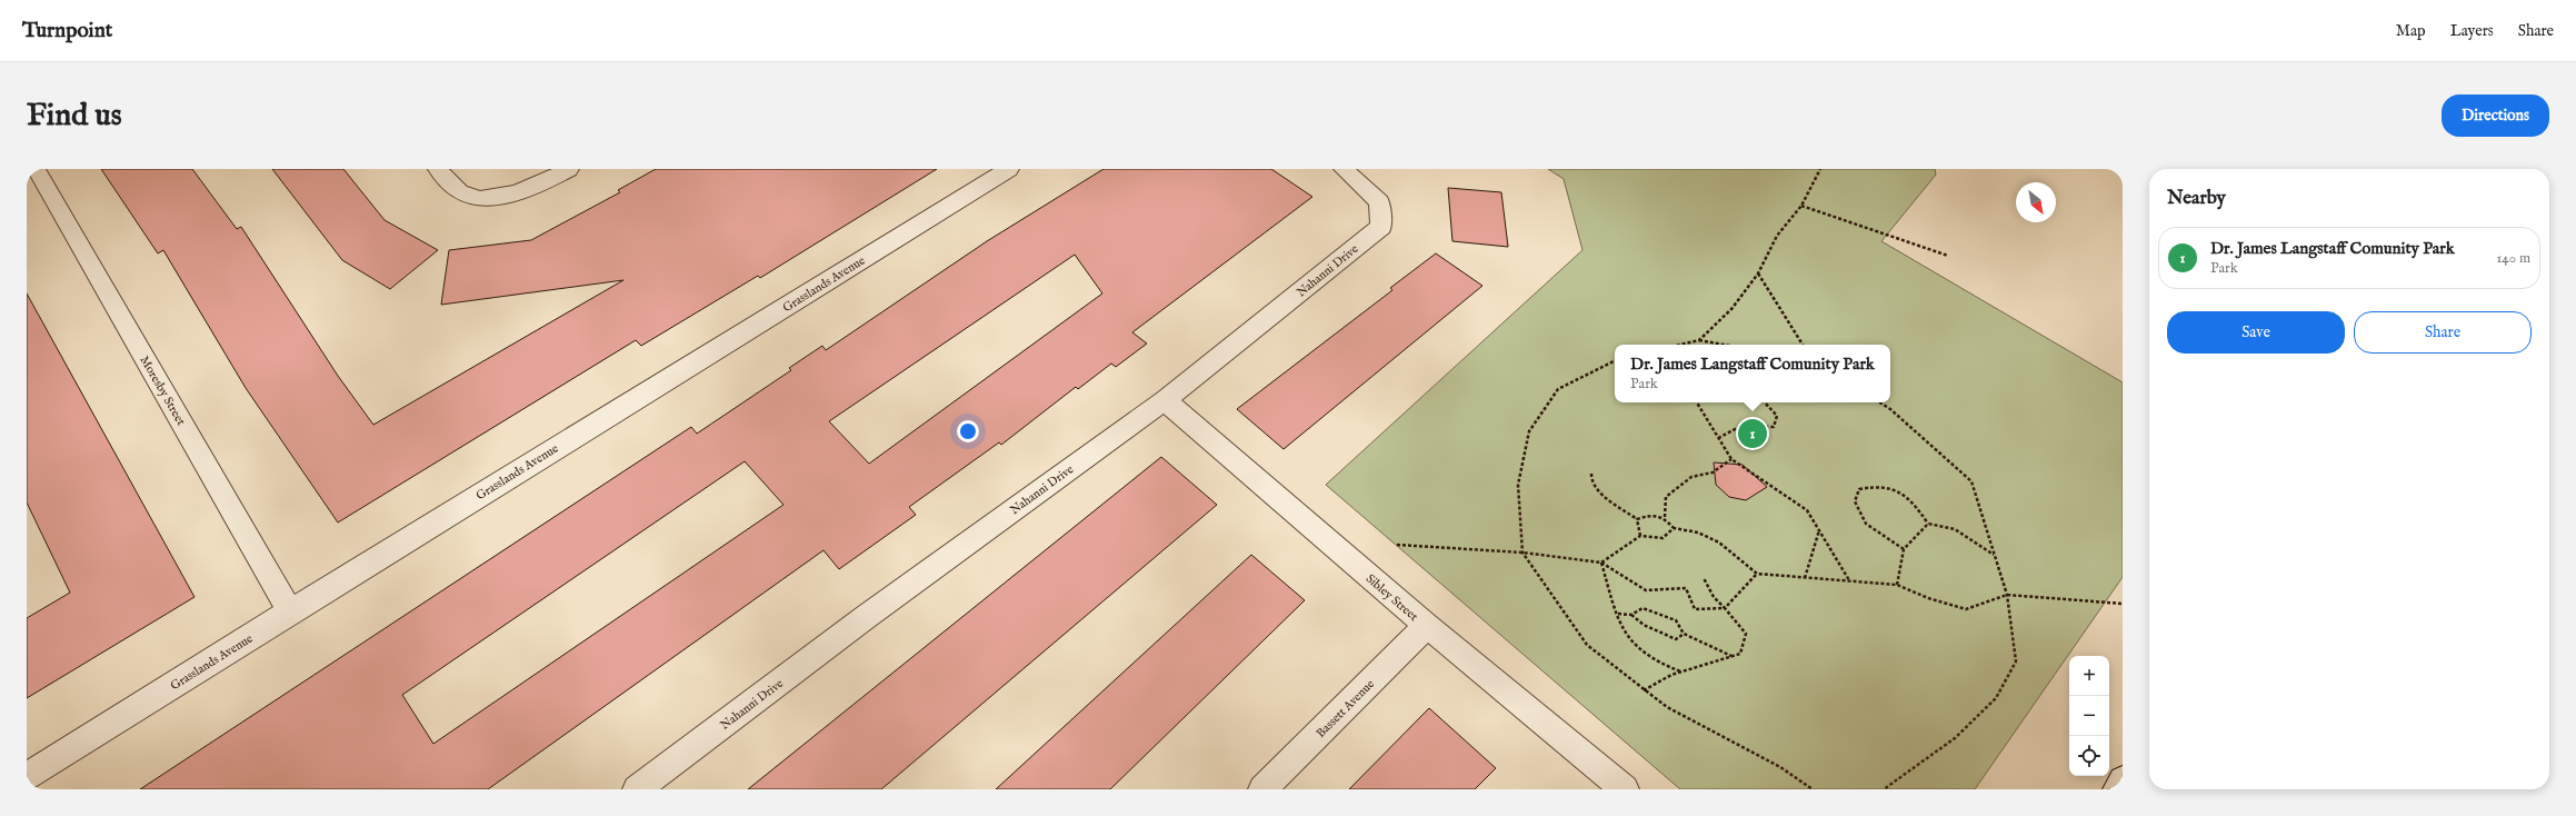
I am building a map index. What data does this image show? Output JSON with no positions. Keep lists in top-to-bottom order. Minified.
{"streets":{"street":["Nahanni Drive","Grasslands Avenue","Moresby Street","Sibley Street","Bassett Avenue"]},"crossings":[["Nahanni Drive","Sibley Street"],["Grasslands Avenue","Moresby Street"],["Sibley Street","Bassett Avenue"]],"north":"bottom right","page":{"header":"Turnpoint","nav":["Map","Layers","Share"],"buttons":["Directions",["Save","Share"]],"title":"Find us","heading":"Nearby","list":[{"mark":"1","name":"Dr. James Langstaff Comunity Park","note":"Park","value":"140 m"}],"popup":["Dr. James Langstaff Comunity Park","Park"],"pins":"1","map_buttons":["+","−"]}}
